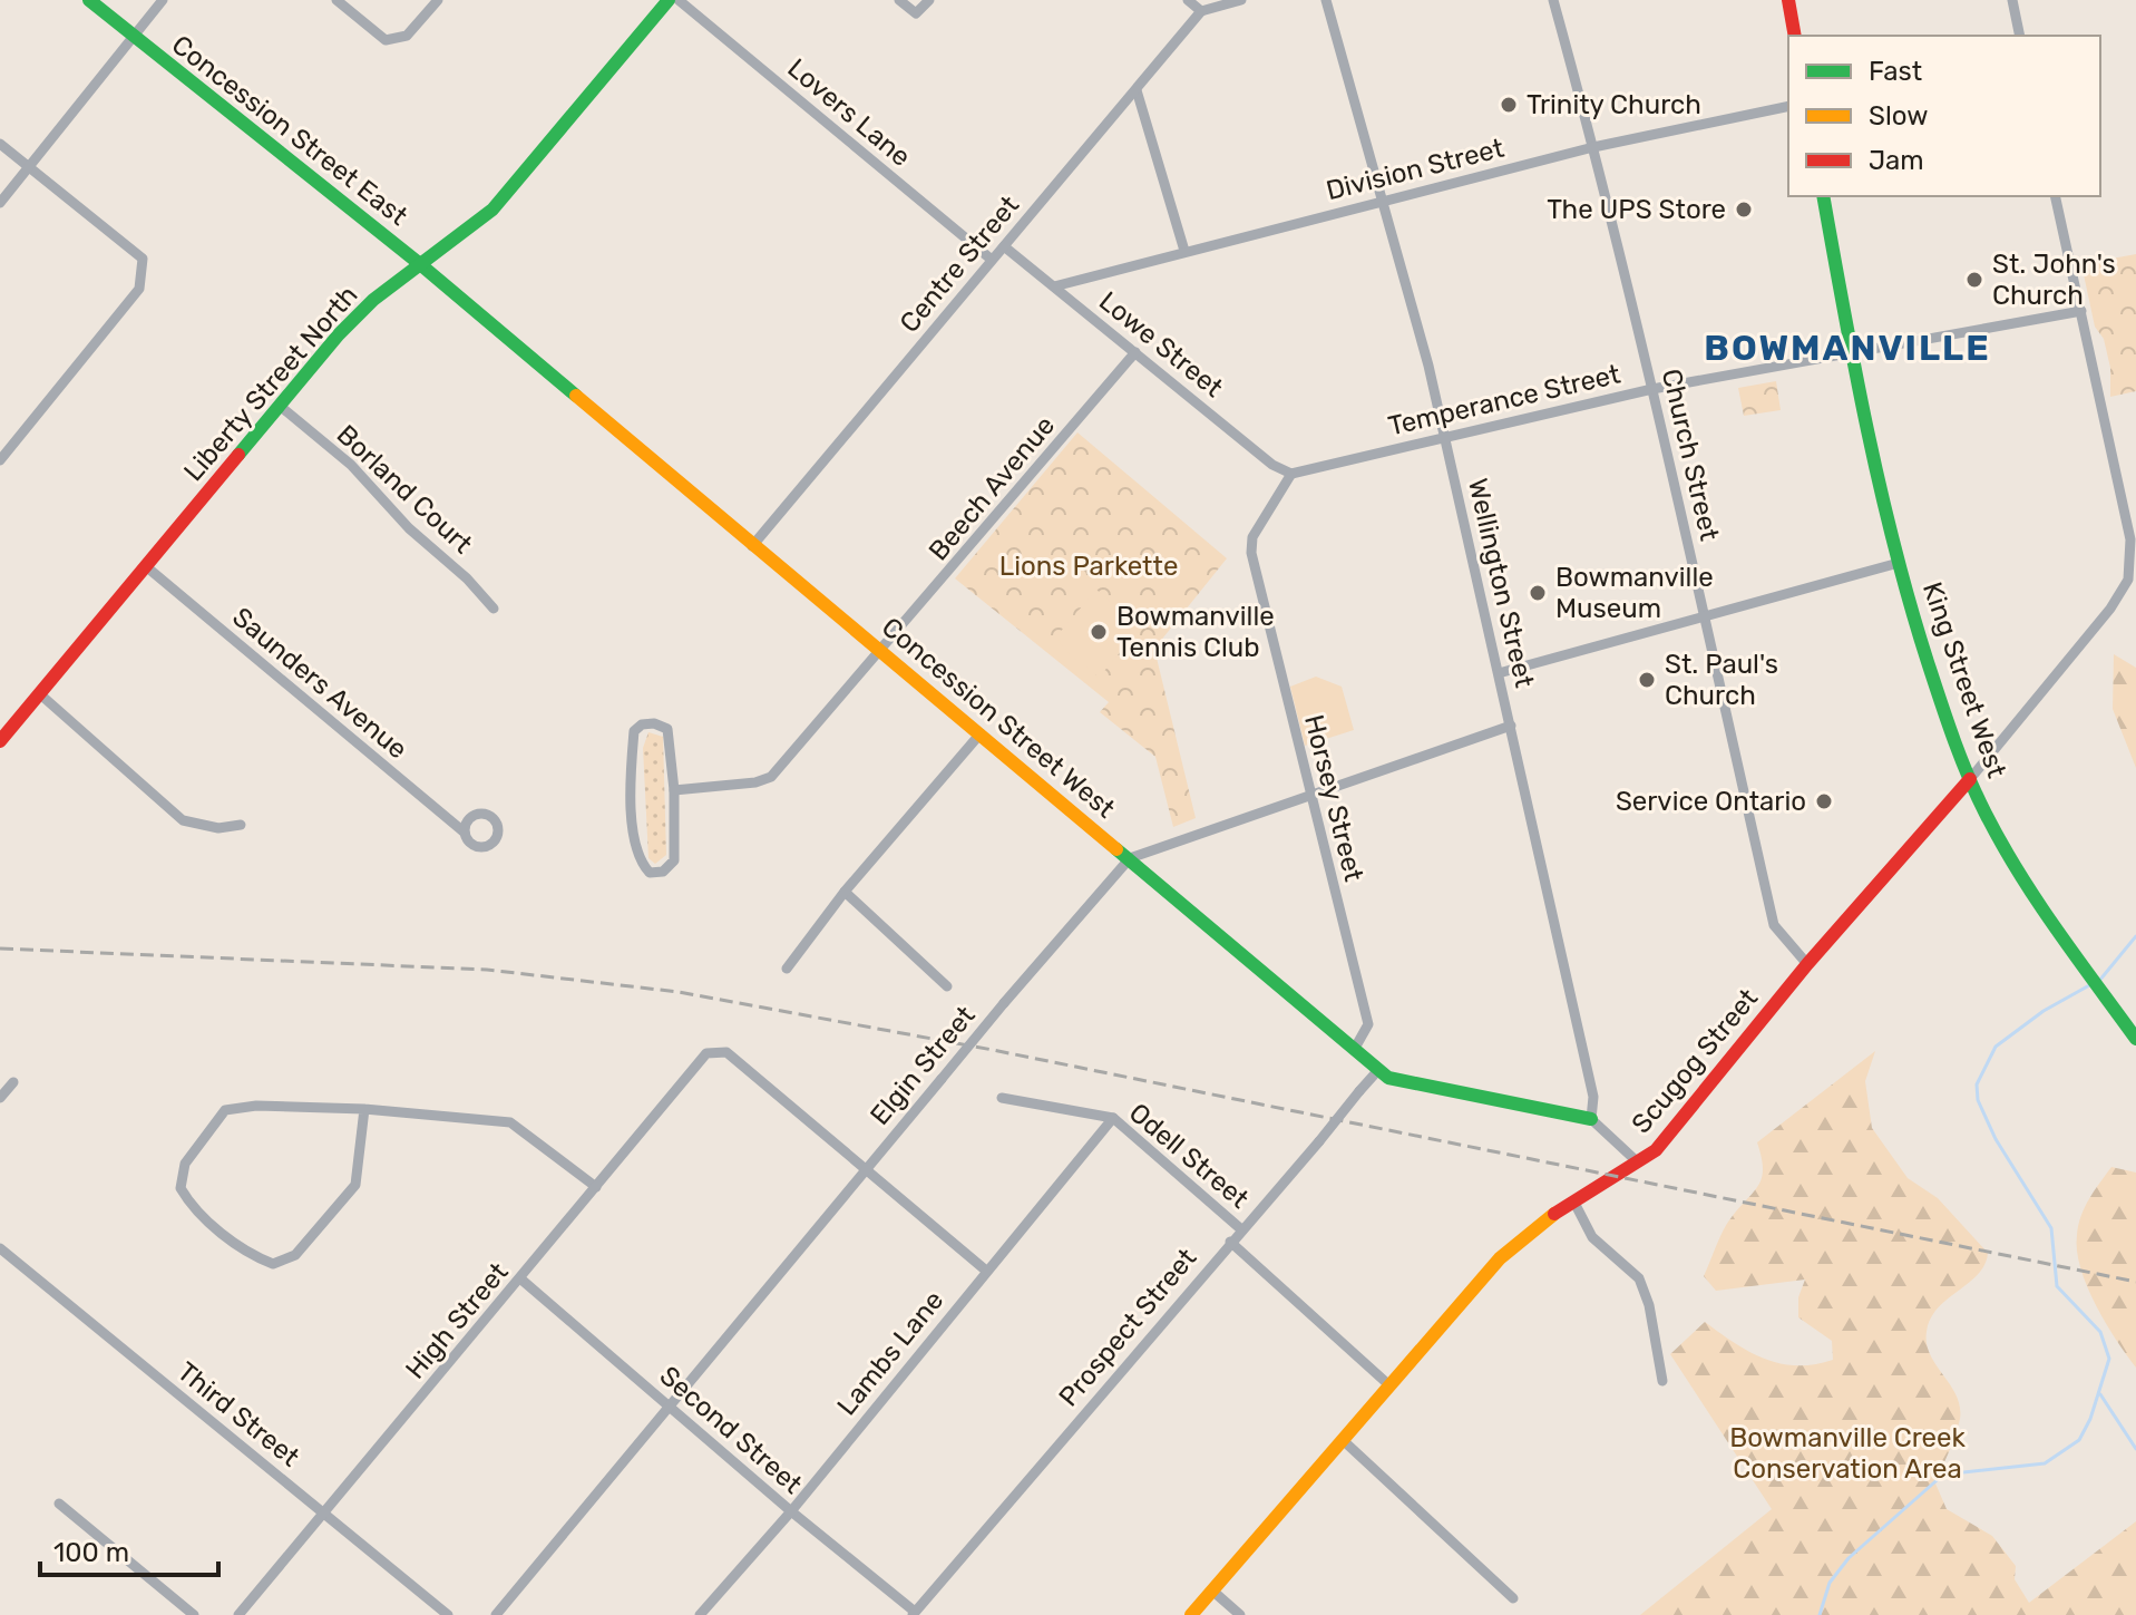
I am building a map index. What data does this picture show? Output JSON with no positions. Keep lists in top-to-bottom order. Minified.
{"streets":{"street":["Lovers Lane","Concession Street East","Division Street","Centre Street","Lowe Street","Liberty Street North","Temperance Street","Church Street","Beech Avenue","Borland Court","Wellington Street","King Street West","Saunders Avenue","Concession Street West","Horsey Street","Scugog Street","Elgin Street","Odell Street","High Street","Prospect Street","Lambs Lane","Third Street","Second Street"]},"crossings":[["Lovers Lane","Centre Street"],["Concession Street East","Liberty Street North"],["Concession Street East","Concession Street West"],["Division Street","Lowe Street"],["Division Street","Church Street"],["Division Street","Wellington Street"],["Centre Street","Lowe Street"],["Centre Street","Concession Street West"],["Lowe Street","Temperance Street"],["Lowe Street","Beech Avenue"],["Lowe Street","Horsey Street"],["Liberty Street North","Borland Court"],["Liberty Street North","Saunders Avenue"],["Liberty Street North","Concession Street West"],["Temperance Street","Church Street"],["Temperance Street","Wellington Street"],["Temperance Street","King Street West"],["Temperance Street","Horsey Street"],["Temperance Street","Scugog Street"],["Church Street","Scugog Street"],["Beech Avenue","Concession Street West"],["Wellington Street","Concession Street West"],["King Street West","Scugog Street"],["Concession Street West","Horsey Street"],["Concession Street West","Elgin Street"],["Concession Street West","Prospect Street"],["Scugog Street","Odell Street"],["Elgin Street","High Street"],["Elgin Street","Second Street"],["Odell Street","Prospect Street"],["Odell Street","Lambs Lane"],["High Street","Third Street"],["High Street","Second Street"],["Prospect Street","Second Street"],["Lambs Lane","Second Street"]],"districts":["BOWMANVILLE"],"parks":["Lions Parkette","Bowmanville Creek Conservation Area"],"places":["Trinity Church","The UPS Store","St. John's Church","Bowmanville Museum","Bowmanville Tennis Club","St. Paul's Church","Service Ontario"],"legend":["Fast","Slow","Jam"],"scale_bar":"100 m"}
